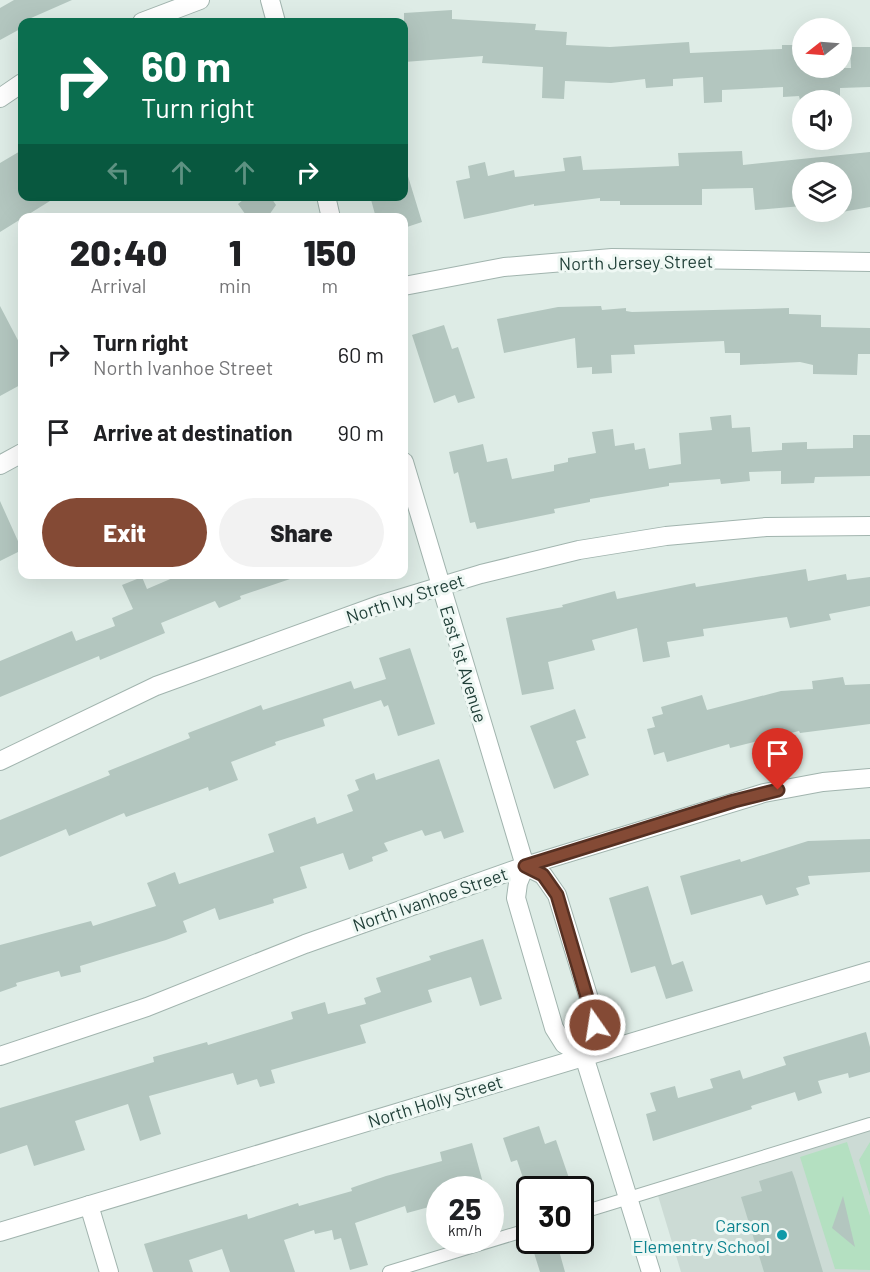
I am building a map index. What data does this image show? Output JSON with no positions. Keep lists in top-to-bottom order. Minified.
{"streets":{"street":["North Jersey Street","North Ivy Street","East 1st Avenue","North Ivanhoe Street","North Holly Street"]},"crossings":[["North Ivy Street","East 1st Avenue"],["East 1st Avenue","North Ivanhoe Street"]],"places":["Carson Elementry School"],"north":"left","page":{"turn":["60 m","Turn right"],"eta":["20:40","Arrival","1","min","150","m"],"list":[{"name":"Turn right","note":"North Ivanhoe Street","value":"60 m"},{"name":"Arrive at destination","value":"90 m"}],"buttons":["Exit","Share"],"speed":"25 km/h","limit":"30"}}
